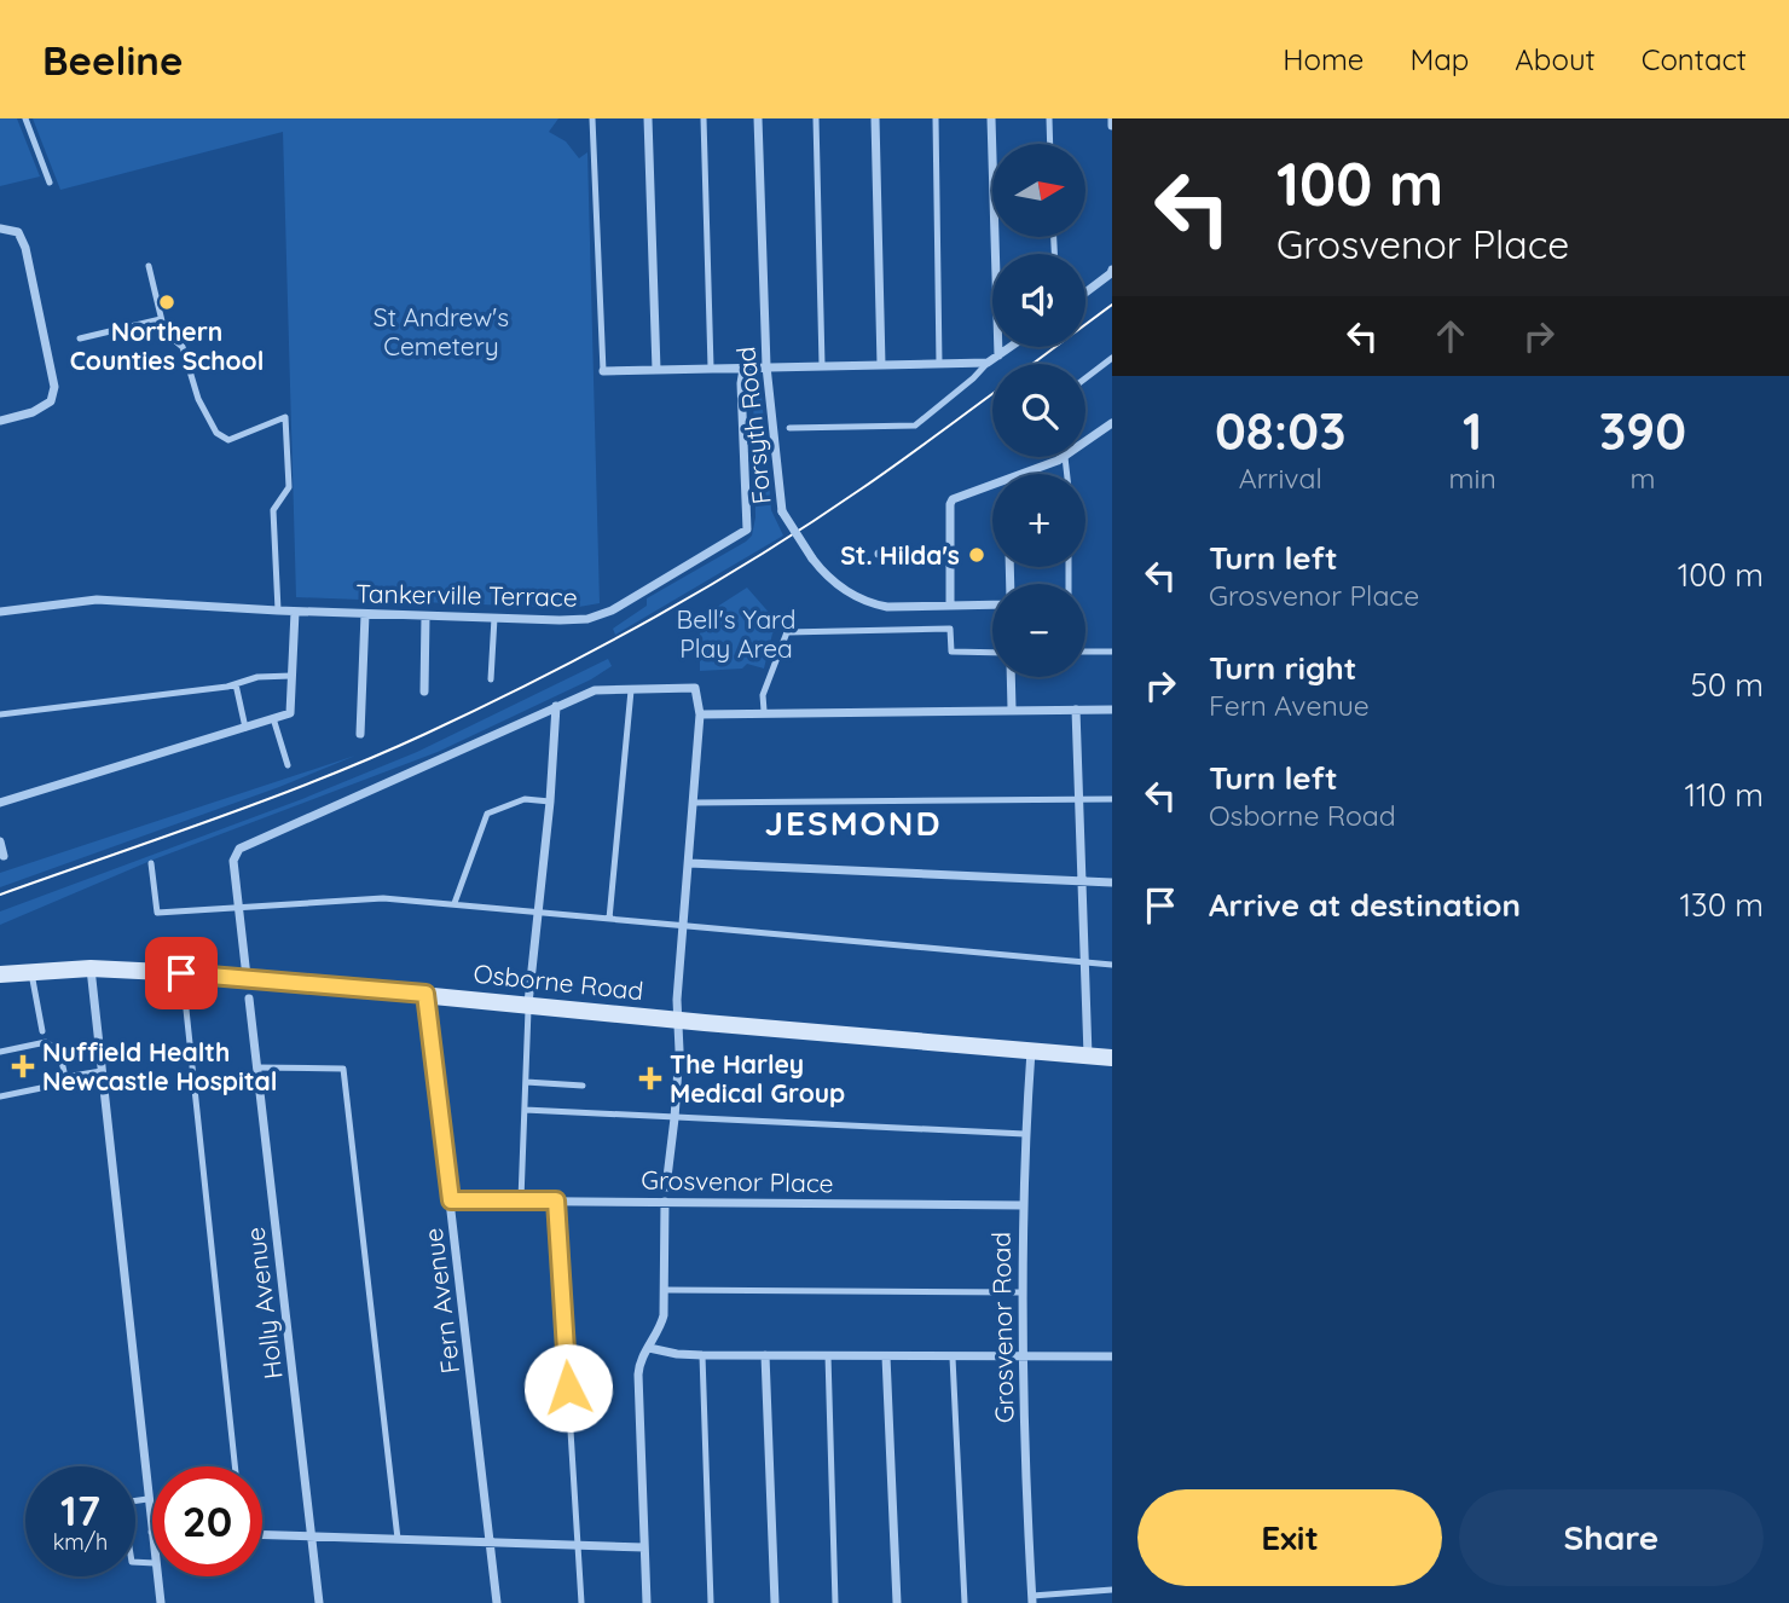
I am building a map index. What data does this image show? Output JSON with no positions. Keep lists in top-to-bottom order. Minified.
{"streets":{"main road":["Osborne Road"],"street":["Forsyth Road","Tankerville Terrace","Grosvenor Place","Fern Avenue","Holly Avenue","Grosvenor Road"]},"crossings":[["Osborne Road","Fern Avenue"],["Osborne Road","Grosvenor Road"],["Grosvenor Place","Fern Avenue"],["Grosvenor Place","Grosvenor Road"]],"districts":["JESMOND"],"parks":["St Andrew's Cemetery","Bell's Yard Play Area"],"places":{"other":["Northern Counties School","St. Hilda's"],"health":["Nuffield Health Newcastle Hospital","The Harley Medical Group"]},"north":"right","page":{"header":"Beeline","nav":["Home","Map","About","Contact"],"turn":["100 m","Grosvenor Place"],"map_buttons":["+","−"],"eta":["08:03","Arrival","1","min","390","m"],"list":[{"name":"Turn left","note":"Grosvenor Place","value":"100 m"},{"name":"Turn right","note":"Fern Avenue","value":"50 m"},{"name":"Turn left","note":"Osborne Road","value":"110 m"},{"name":"Arrive at destination","value":"130 m"}],"speed":"17 km/h","limit":"20","buttons":["Exit","Share"]}}
